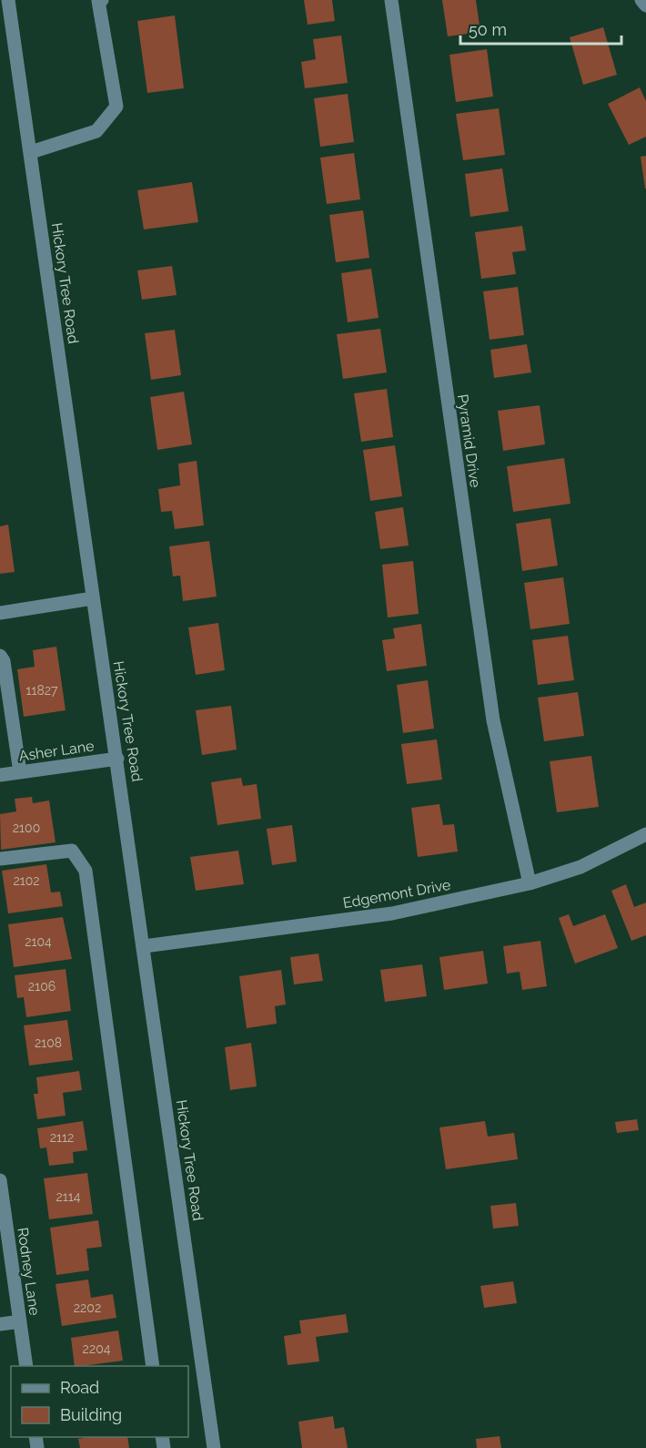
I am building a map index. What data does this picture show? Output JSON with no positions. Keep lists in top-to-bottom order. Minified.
{"streets":{"street":["Hickory Tree Road","Pyramid Drive","Asher Lane","Edgemont Drive","Rodney Lane"]},"crossings":[["Hickory Tree Road","Asher Lane"],["Hickory Tree Road","Edgemont Drive"],["Pyramid Drive","Edgemont Drive"]],"house_numbers":["11827","2100","2102","2104","2106","2108","2112","2114","2202","2204"],"legend":["Road","Building"],"scale_bar":"50 m"}
